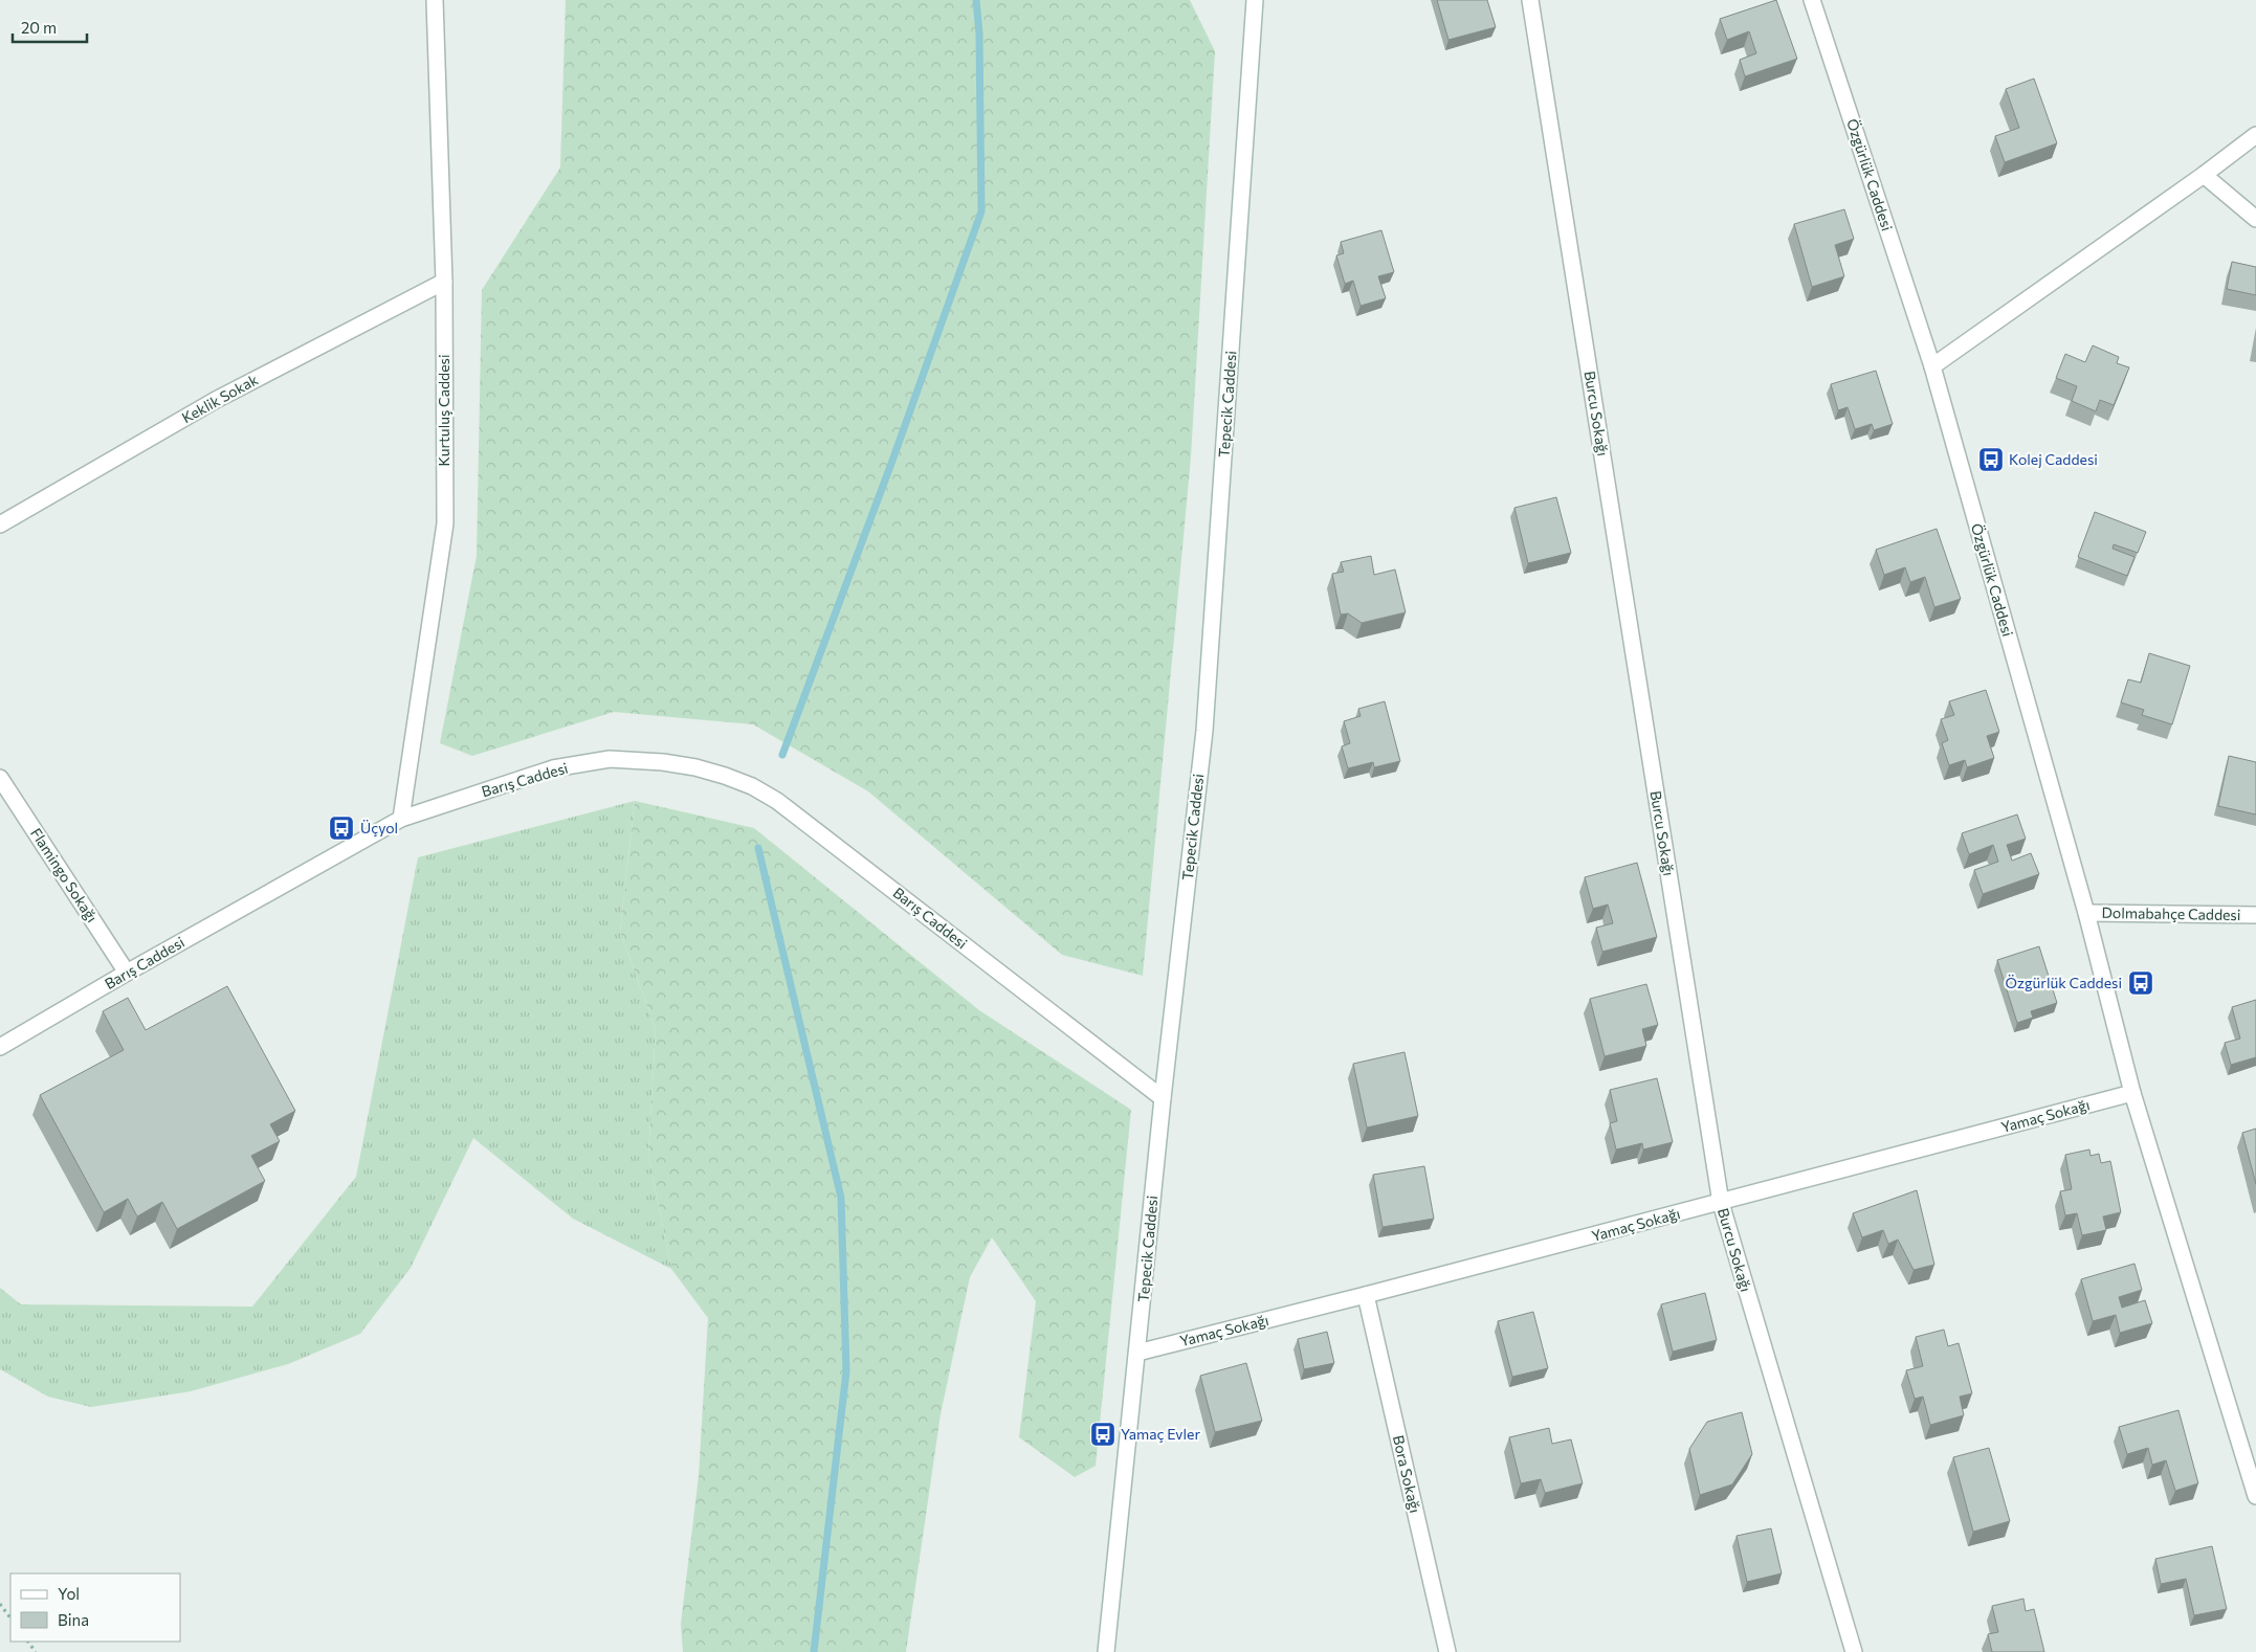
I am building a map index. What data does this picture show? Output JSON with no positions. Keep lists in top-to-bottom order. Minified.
{"streets":{"street":["Özgürlük Caddesi","Keklik Sokak","Tepecik Caddesi","Kurtuluş Caddesi","Burcu Sokağı","Barış Caddesi","Flamingo Sokağı","Dolmabahçe Caddesi","Yamaç Sokağı","Bora Sokağı"]},"crossings":[["Özgürlük Caddesi","Dolmabahçe Caddesi"],["Özgürlük Caddesi","Yamaç Sokağı"],["Keklik Sokak","Kurtuluş Caddesi"],["Tepecik Caddesi","Barış Caddesi"],["Tepecik Caddesi","Yamaç Sokağı"],["Kurtuluş Caddesi","Barış Caddesi"],["Burcu Sokağı","Yamaç Sokağı"],["Barış Caddesi","Flamingo Sokağı"],["Yamaç Sokağı","Bora Sokağı"]],"places":{"bus stop":["Kolej Caddesi","Üçyol","Özgürlük Caddesi","Yamaç Evler"]},"legend":["Yol","Bina"],"scale_bar":"20 m"}
